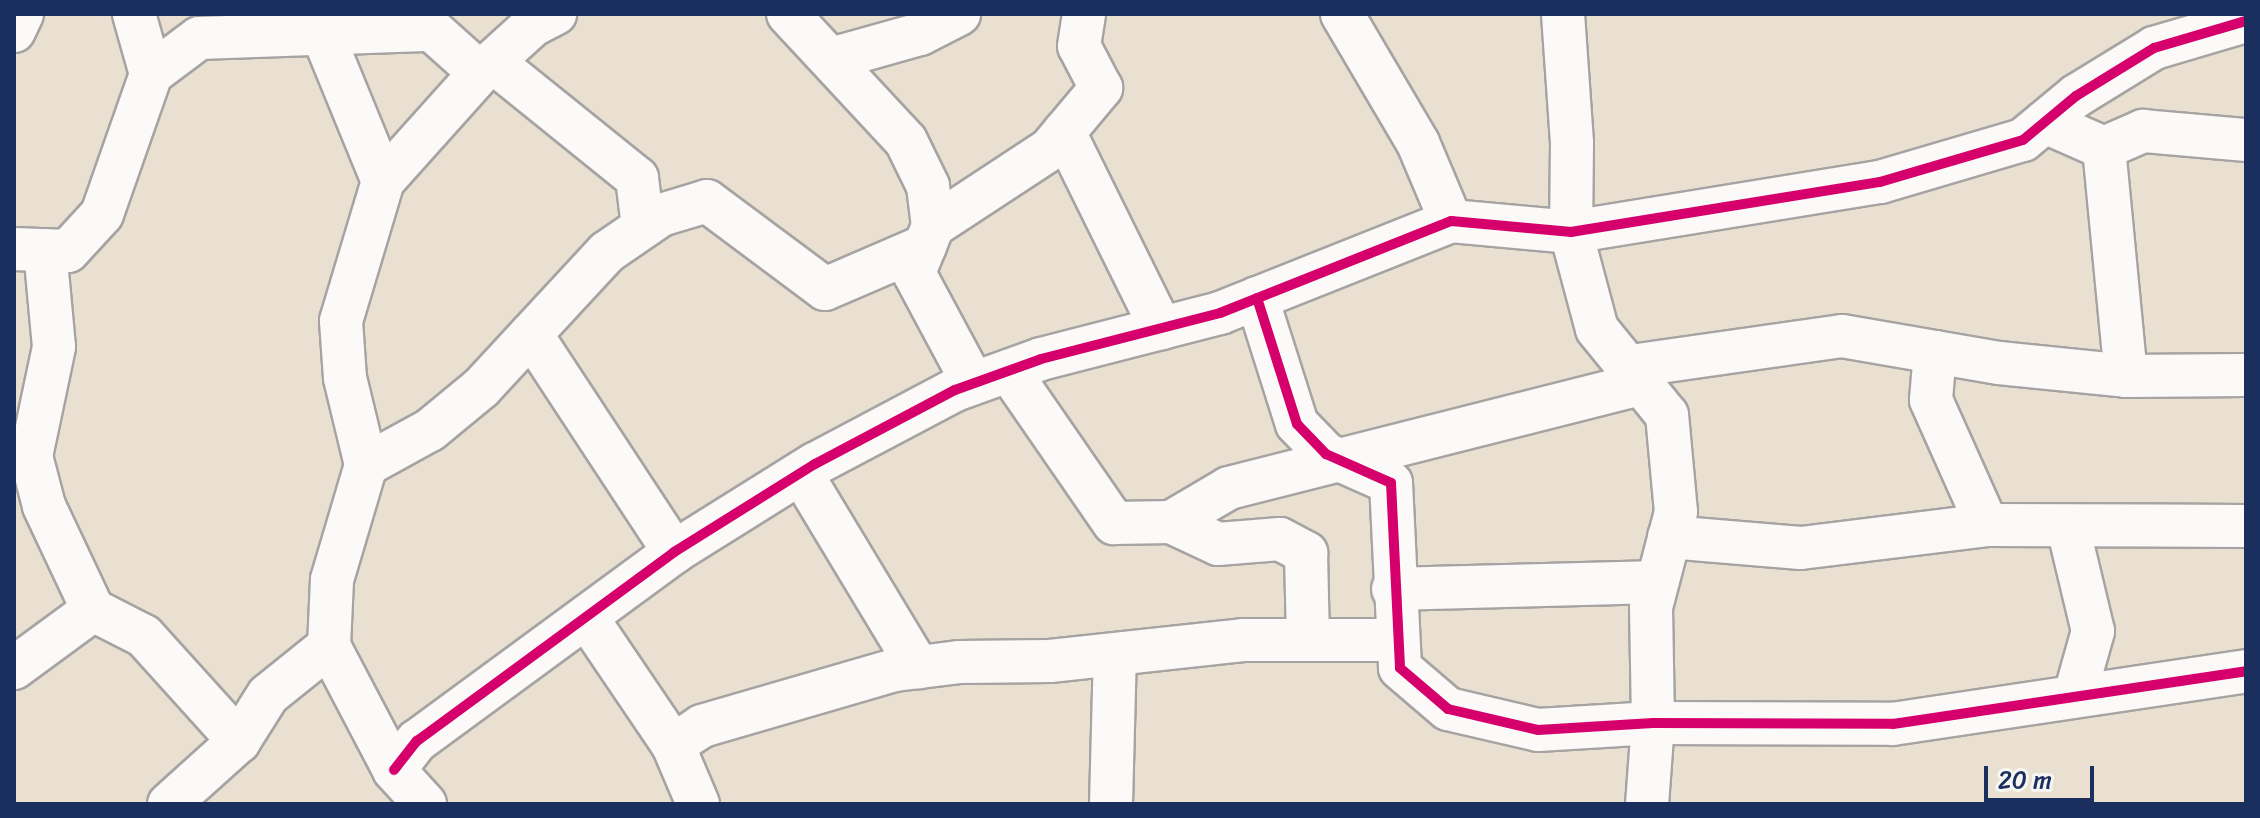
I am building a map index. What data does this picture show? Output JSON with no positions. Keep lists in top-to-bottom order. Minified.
{"scale_bar":"20 m"}
